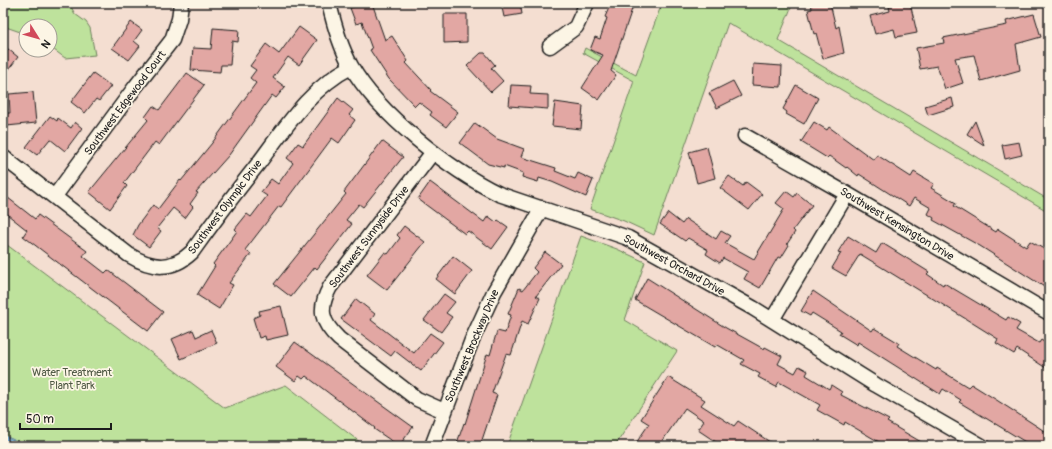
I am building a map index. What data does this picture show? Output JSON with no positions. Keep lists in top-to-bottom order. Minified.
{"streets":{"street":["Southwest Edgewood Court","Southwest Olympic Drive","Southwest Kensington Drive","Southwest Sunnyside Drive","Southwest Orchard Drive","Southwest Brockway Drive"]},"crossings":[["Southwest Edgewood Court","Southwest Olympic Drive"],["Southwest Olympic Drive","Southwest Orchard Drive"],["Southwest Sunnyside Drive","Southwest Orchard Drive"],["Southwest Sunnyside Drive","Southwest Brockway Drive"],["Southwest Orchard Drive","Southwest Brockway Drive"]],"parks":["Water Treatment Plant Park"],"scale_bar":"50 m","north":"bottom right"}
